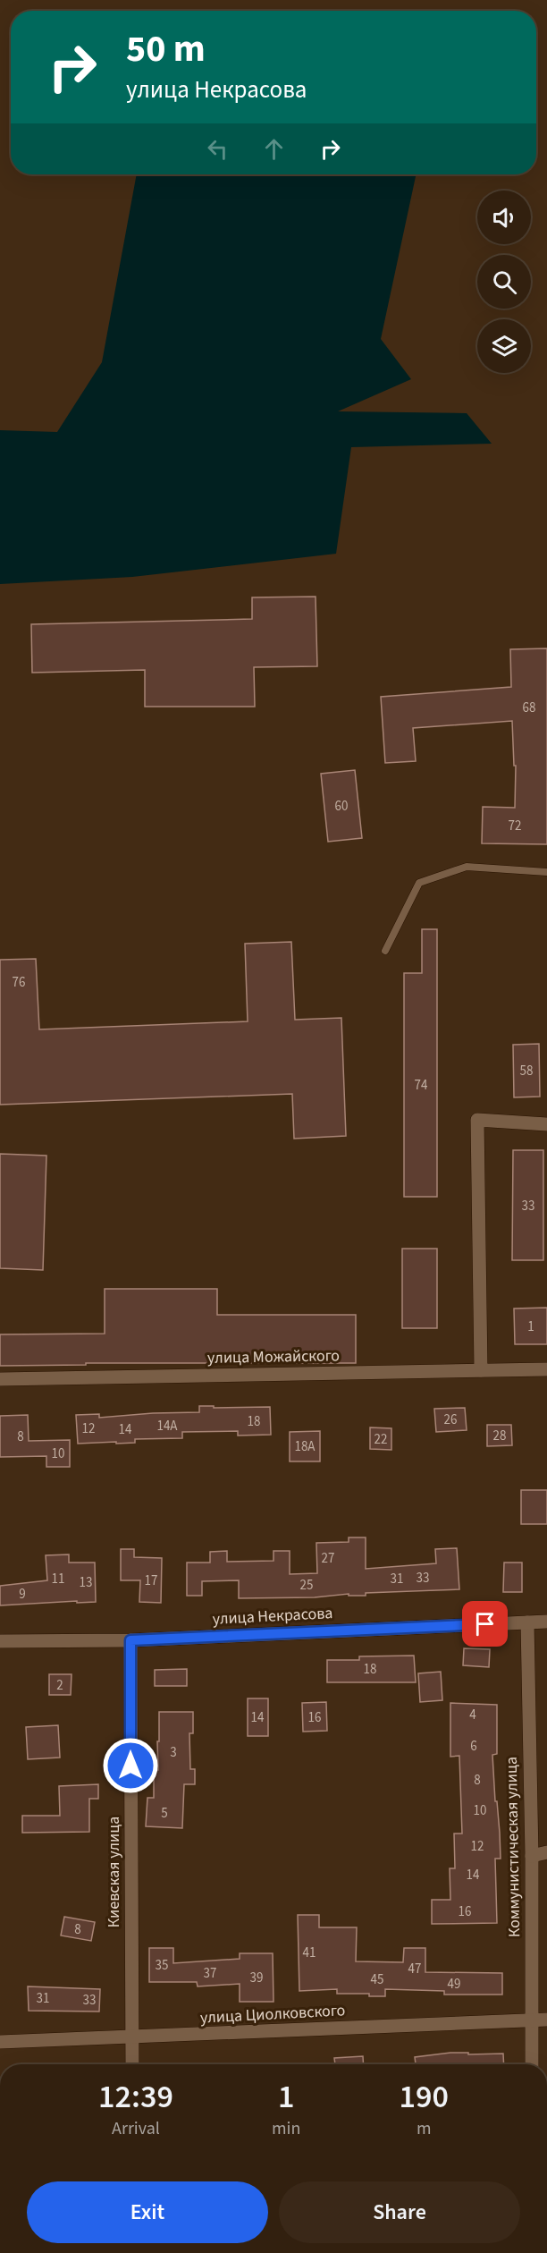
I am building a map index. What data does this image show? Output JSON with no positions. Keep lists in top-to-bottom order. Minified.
{"streets":{"street":["улица Можайского","улица Некрасова","Коммунистическая улица","Киевская улица","улица Циолковского"]},"crossings":[["улица Некрасова","Коммунистическая улица"],["улица Некрасова","Киевская улица"],["Коммунистическая улица","улица Циолковского"],["Киевская улица","улица Циолковского"]],"house_numbers":["68","60","72","76","58","74","33","1","26","18","14А","12","14","28","8","22","18А","10","27","33","11","31","17","13","25","9","18","2","4","14","16","6","3","8","10","5","12","14","16","8","41","35","47","37","39","45","49","31","33"],"page":{"turn":["50 m","улица Некрасова"],"eta":["12:39","Arrival","1","min","190","m"],"buttons":["Exit","Share"]}}
